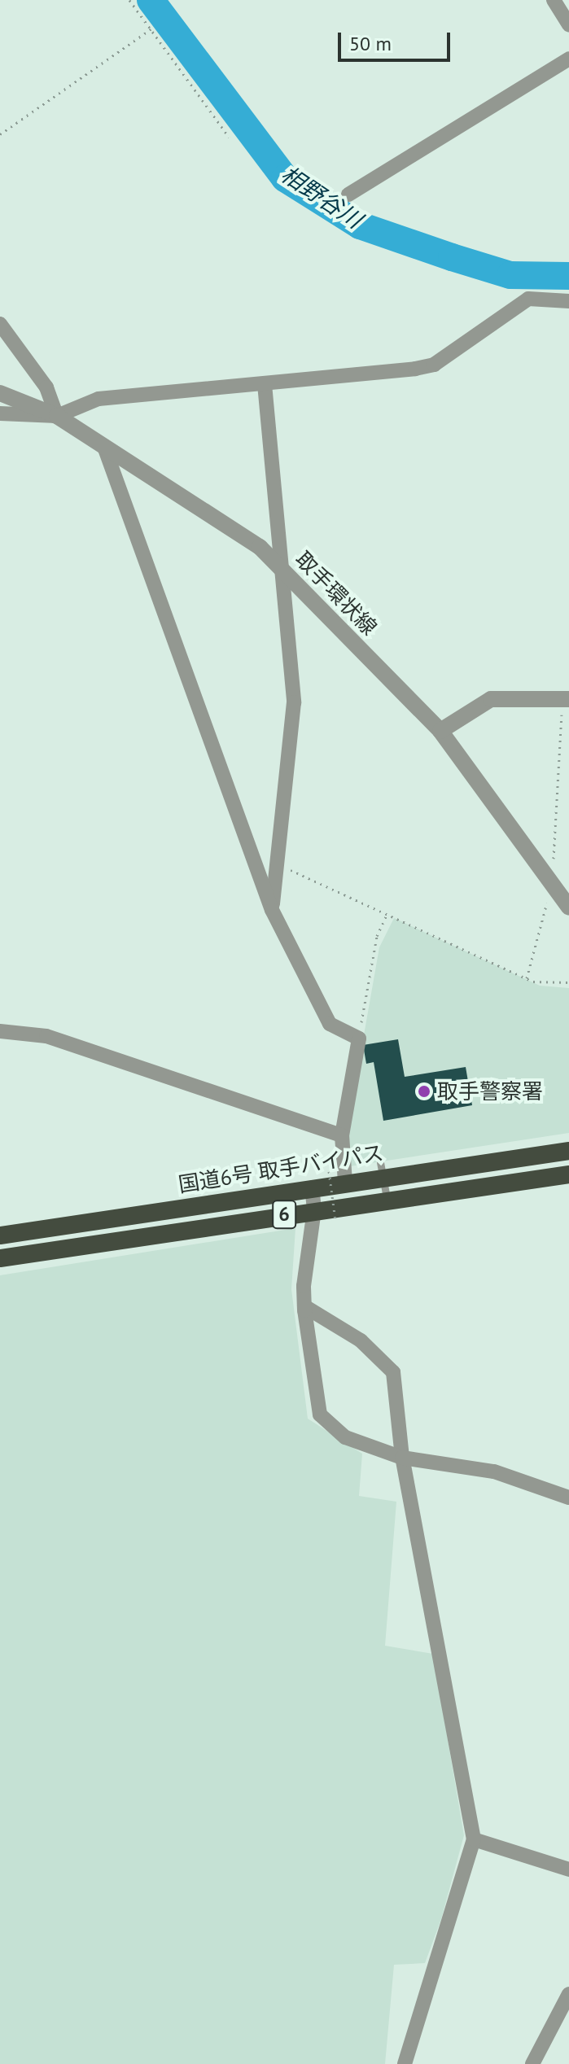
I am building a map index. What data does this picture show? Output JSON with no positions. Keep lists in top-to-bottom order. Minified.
{"streets":{"highway":["国道6号 取手バイパス","6"],"street":["取手環状線"]},"water":["相野谷川"],"places":["取手警察署"],"scale_bar":"50 m"}
